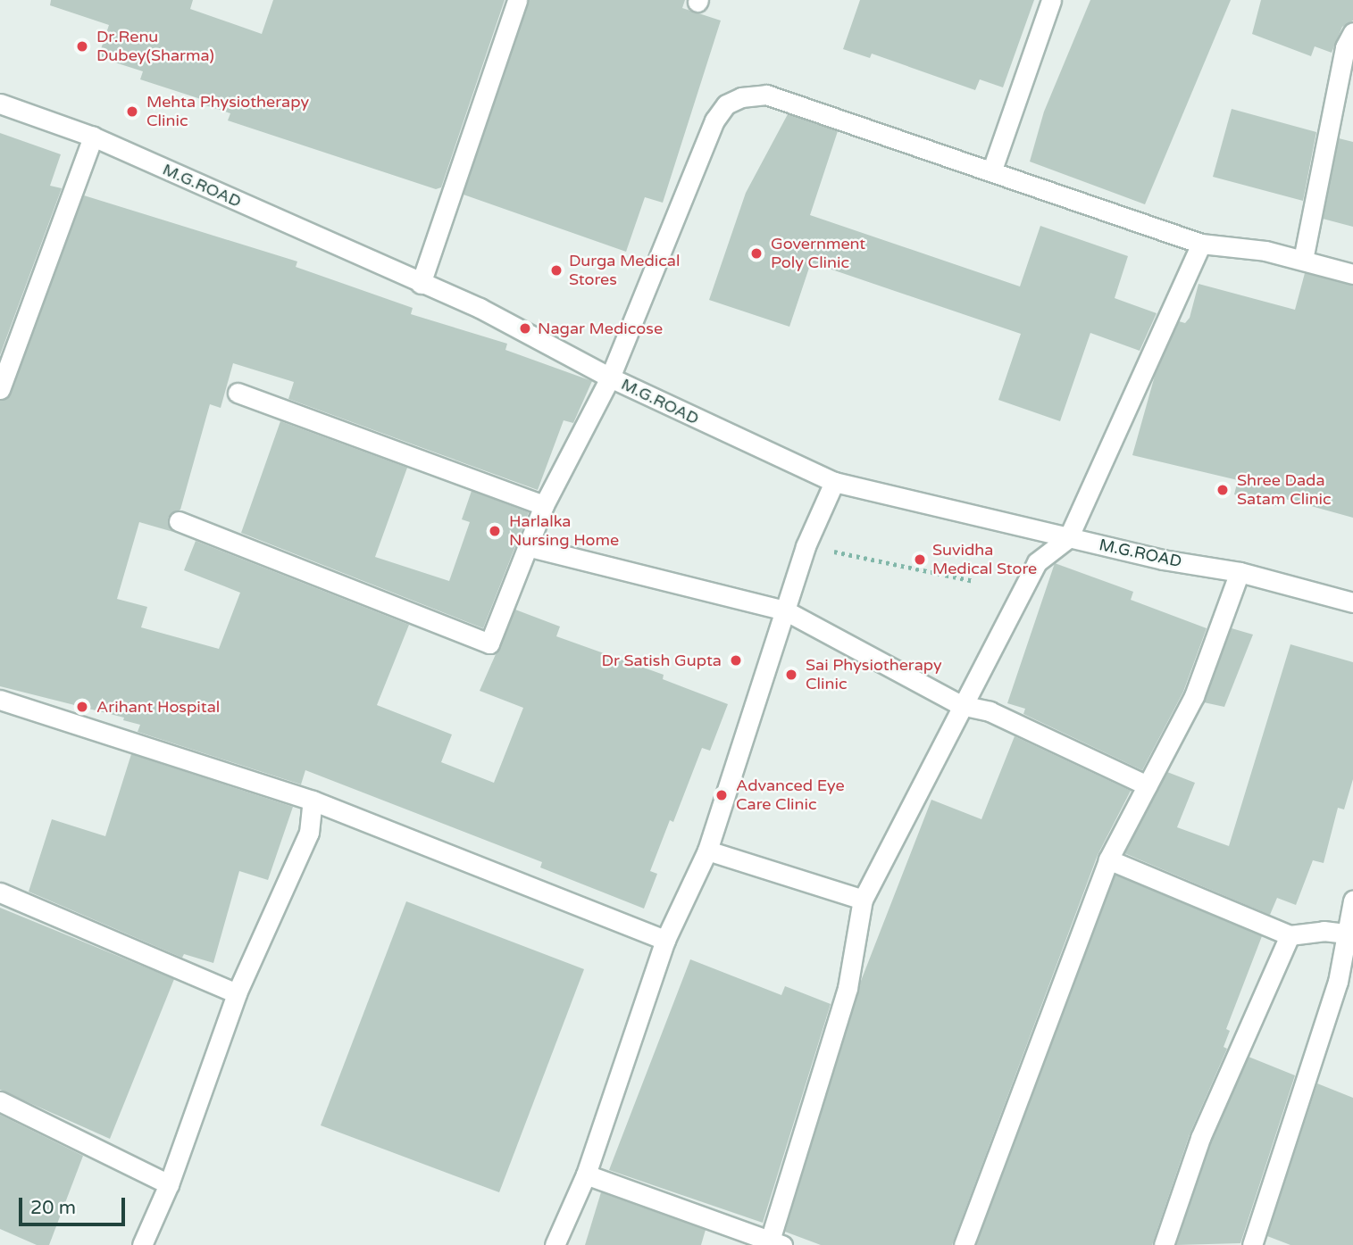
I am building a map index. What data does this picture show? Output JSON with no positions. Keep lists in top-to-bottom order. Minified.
{"streets":{"street":["M.G.ROAD"]},"places":["Dr.Renu Dubey(Sharma)","Mehta Physiotherapy Clinic","Government Poly Clinic","Durga Medical Stores","Nagar Medicose","Shree Dada Satam Clinic","Harlalka Nursing Home","Suvidha Medical Store","Dr Satish Gupta","Sai Physiotherapy Clinic","Arihant Hospital","Advanced Eye Care Clinic"],"scale_bar":"20 m"}
